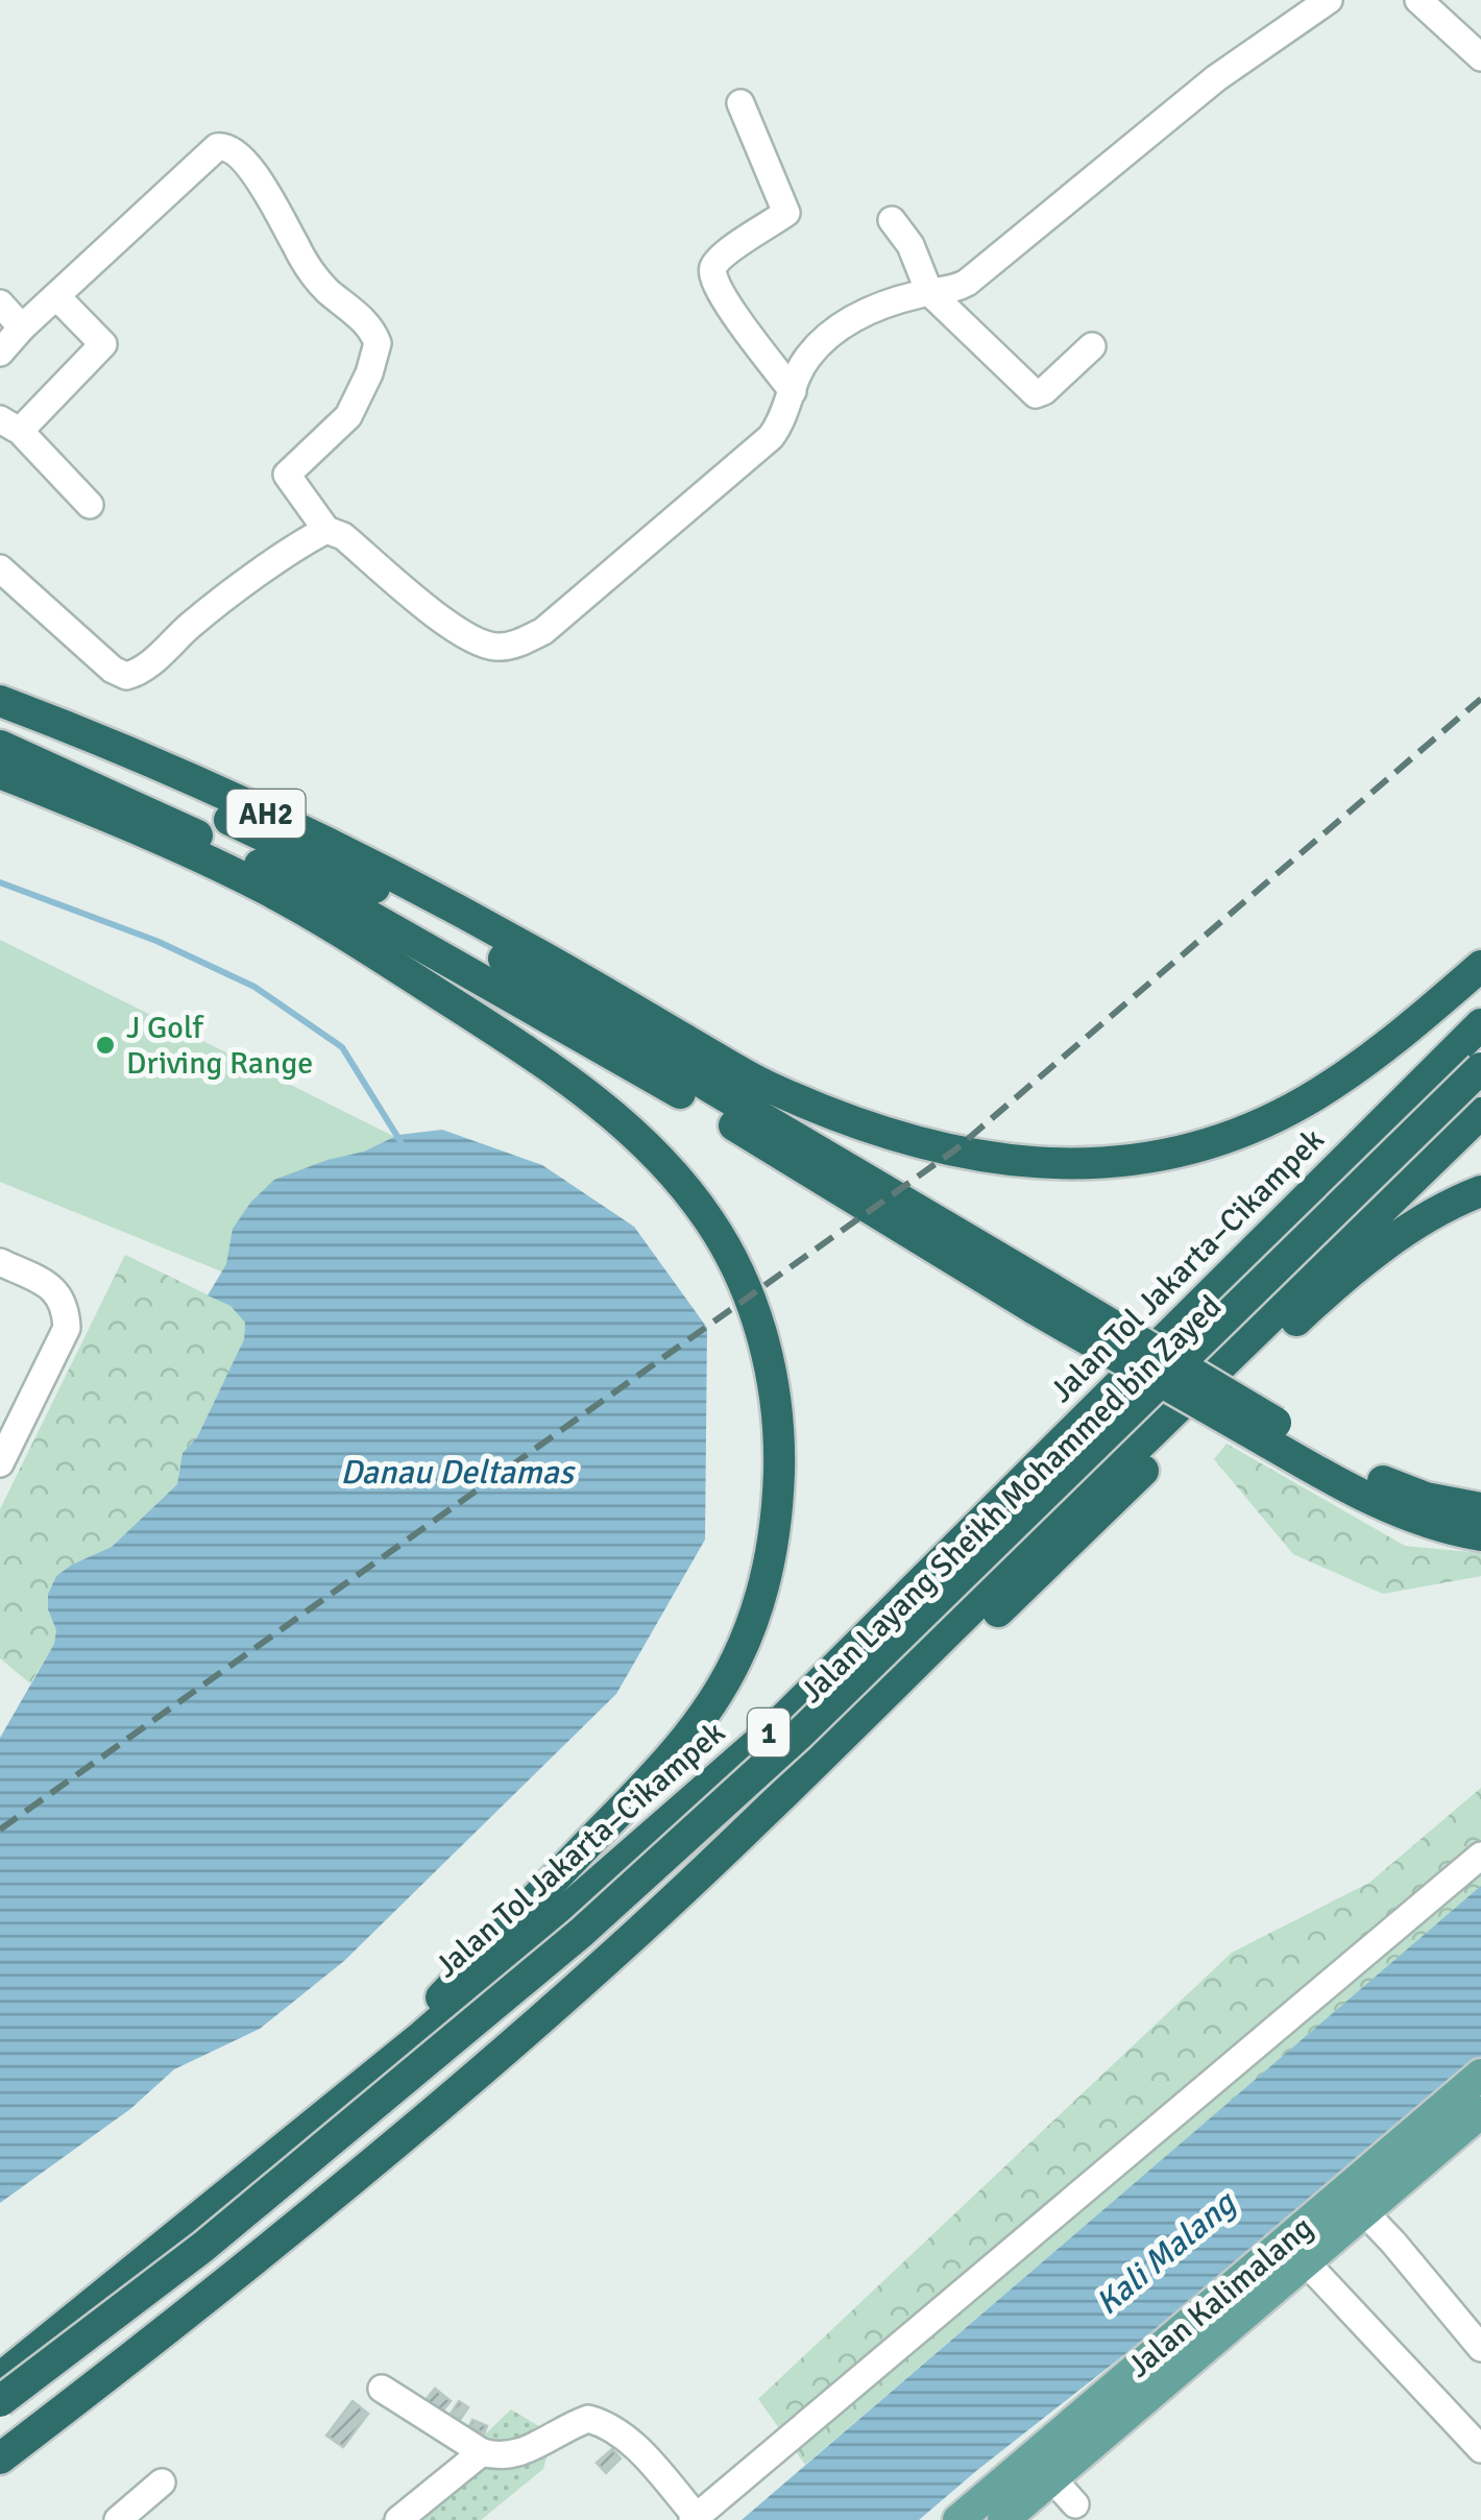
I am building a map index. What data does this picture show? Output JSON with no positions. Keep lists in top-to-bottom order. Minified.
{"streets":{"highway":["AH2","Jalan Tol Jakarta–Cikampek","Jalan Layang Sheikh Mohammed bin Zayed","1"],"main road":["Jalan Kalimalang"]},"water":["Danau Deltamas","Kali Malang"],"places":["J Golf Driving Range"]}
